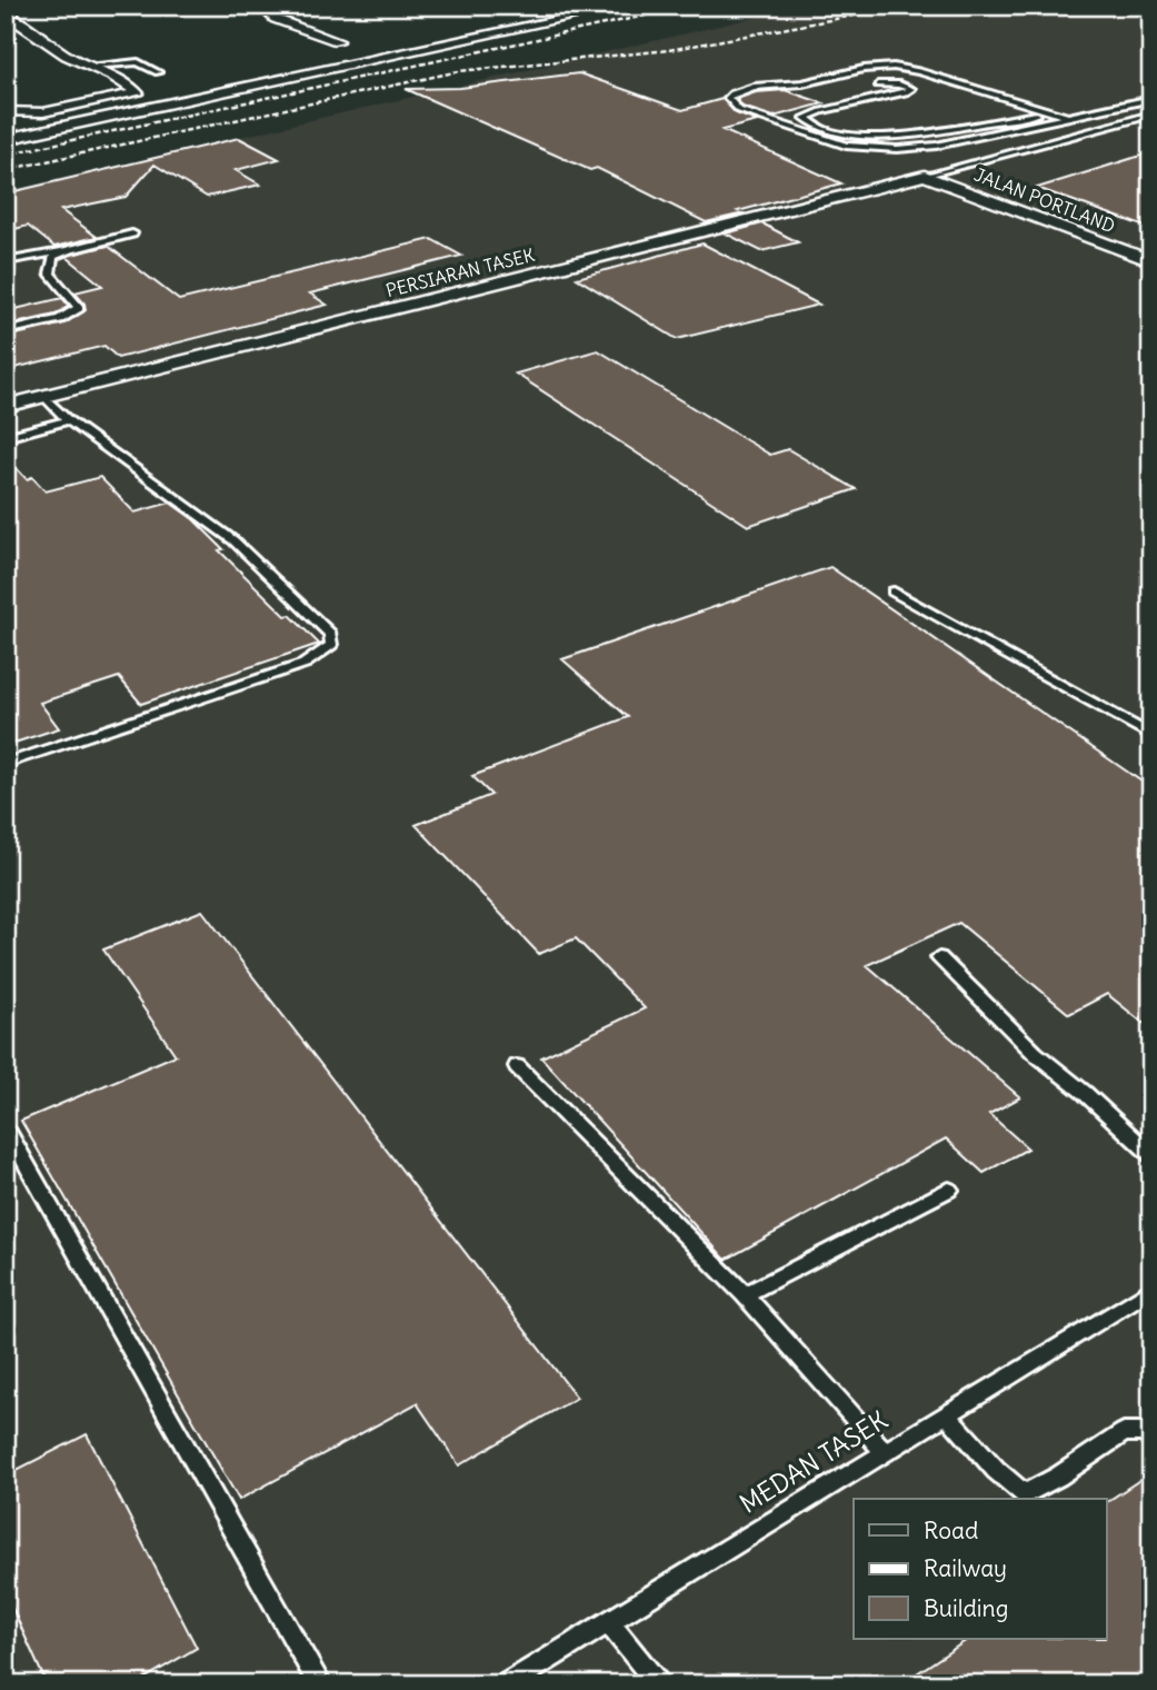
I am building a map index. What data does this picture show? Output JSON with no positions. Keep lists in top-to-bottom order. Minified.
{"streets":{"street":["JALAN PORTLAND","PERSIARAN TASEK"],"lane":["MEDAN TASEK"]},"crossings":[["JALAN PORTLAND","PERSIARAN TASEK"]],"legend":["Road","Railway","Building"]}
